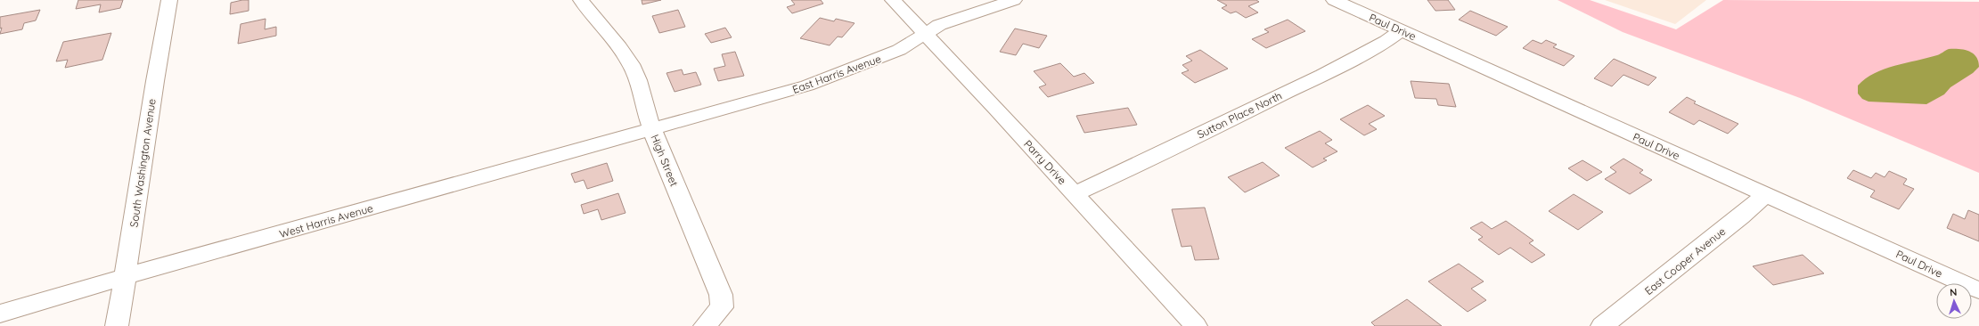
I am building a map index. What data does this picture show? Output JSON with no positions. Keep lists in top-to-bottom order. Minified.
{"streets":{"street":["Paul Drive","East Harris Avenue","Sutton Place North","High Street","Parry Drive","South Washington Avenue","West Harris Avenue","East Cooper Avenue"]},"crossings":[["Paul Drive","Sutton Place North"],["Paul Drive","East Cooper Avenue"],["East Harris Avenue","High Street"],["East Harris Avenue","Parry Drive"],["East Harris Avenue","West Harris Avenue"],["Sutton Place North","Parry Drive"],["High Street","West Harris Avenue"],["South Washington Avenue","West Harris Avenue"]],"north":"top"}
